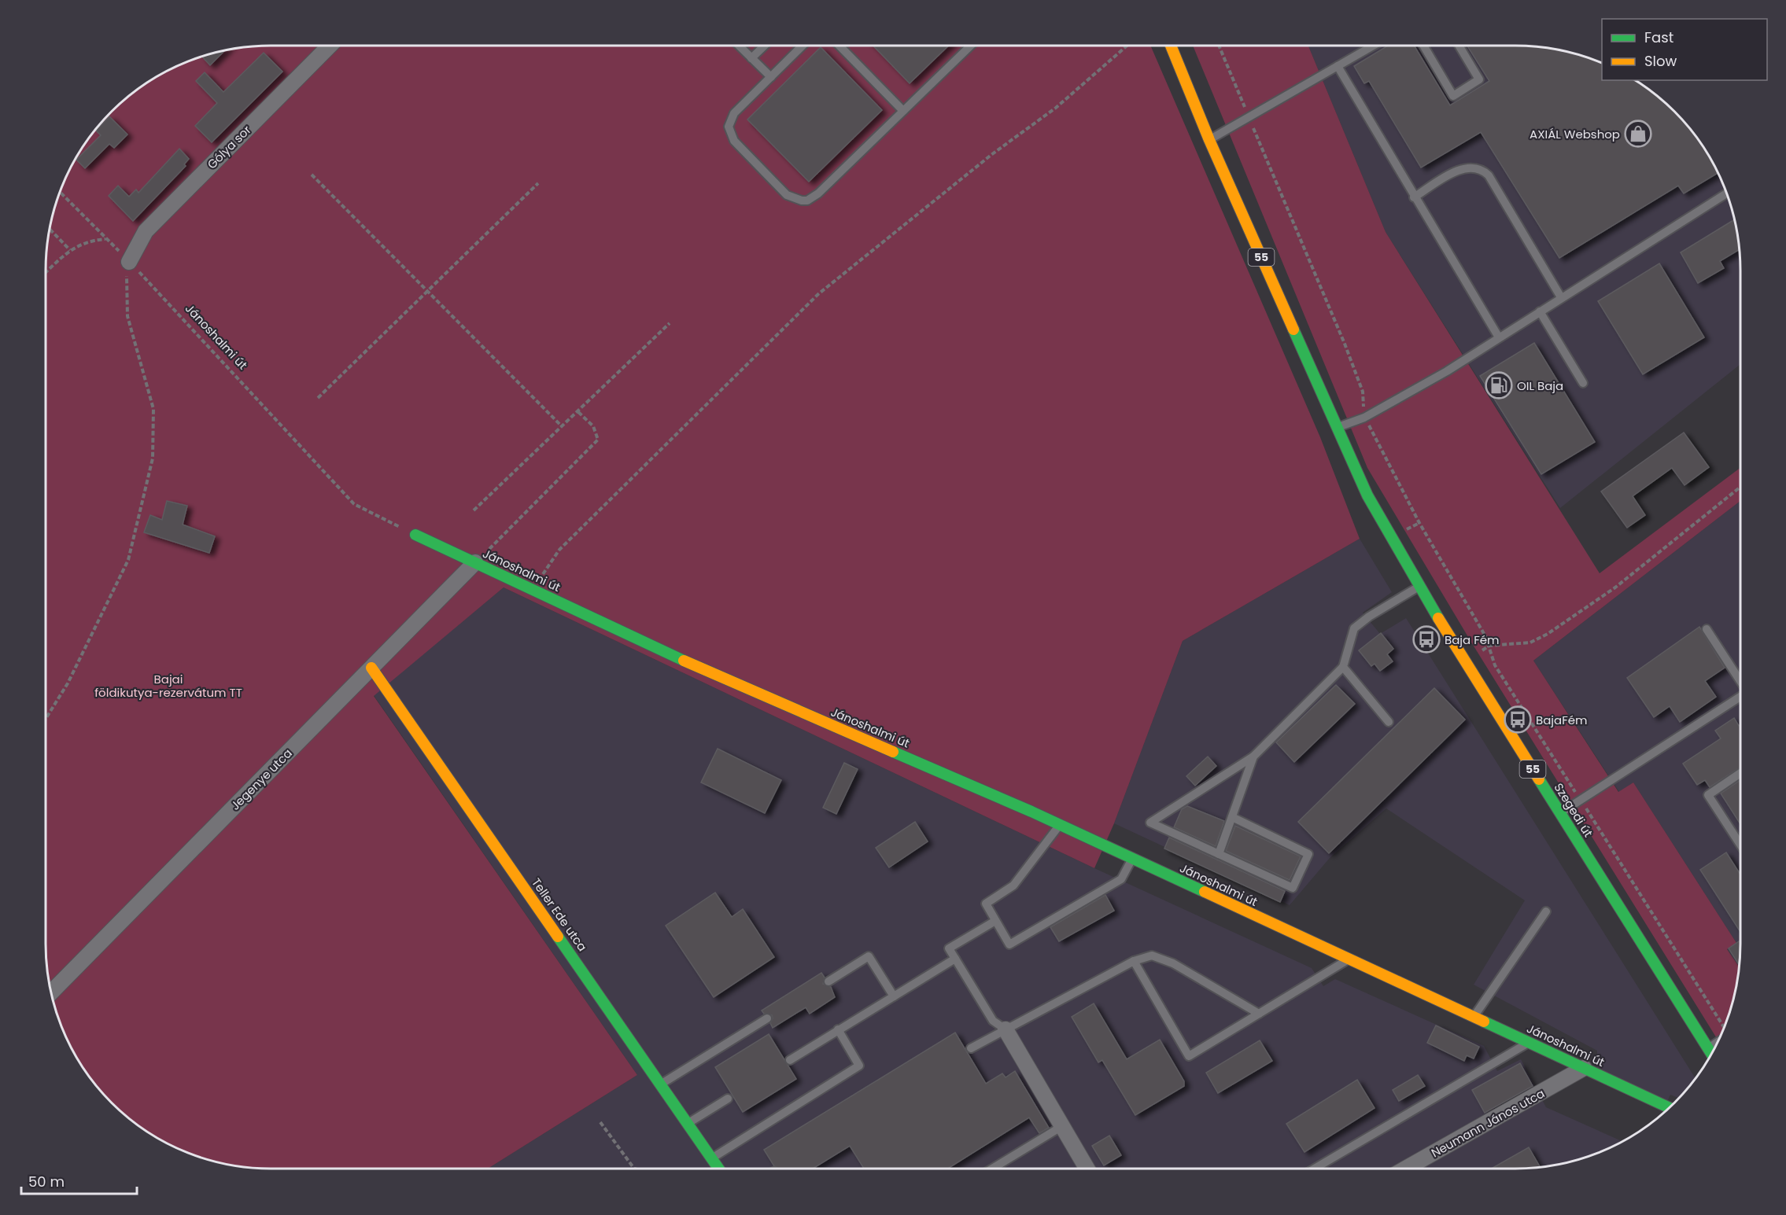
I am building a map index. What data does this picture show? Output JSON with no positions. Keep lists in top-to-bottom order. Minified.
{"streets":{"street":["Gólya sor","55","Jánoshalmi út","Jegenye utca","Szegedi út","Teller Ede utca","Neumann János utca"]},"crossings":[["Gólya sor","Jánoshalmi út"],["55","Szegedi út"],["Jánoshalmi út","Jegenye utca"],["Jánoshalmi út","Neumann János utca"],["Jegenye utca","Teller Ede utca"]],"parks":["Bajai földikutya-rezervátum TT"],"places":{"shop":["AXIÁL Webshop"],"fuel station":["OIL Baja"],"bus stop":["Baja Fém","BajaFém"]},"legend":["Fast","Slow"],"scale_bar":"50 m"}
